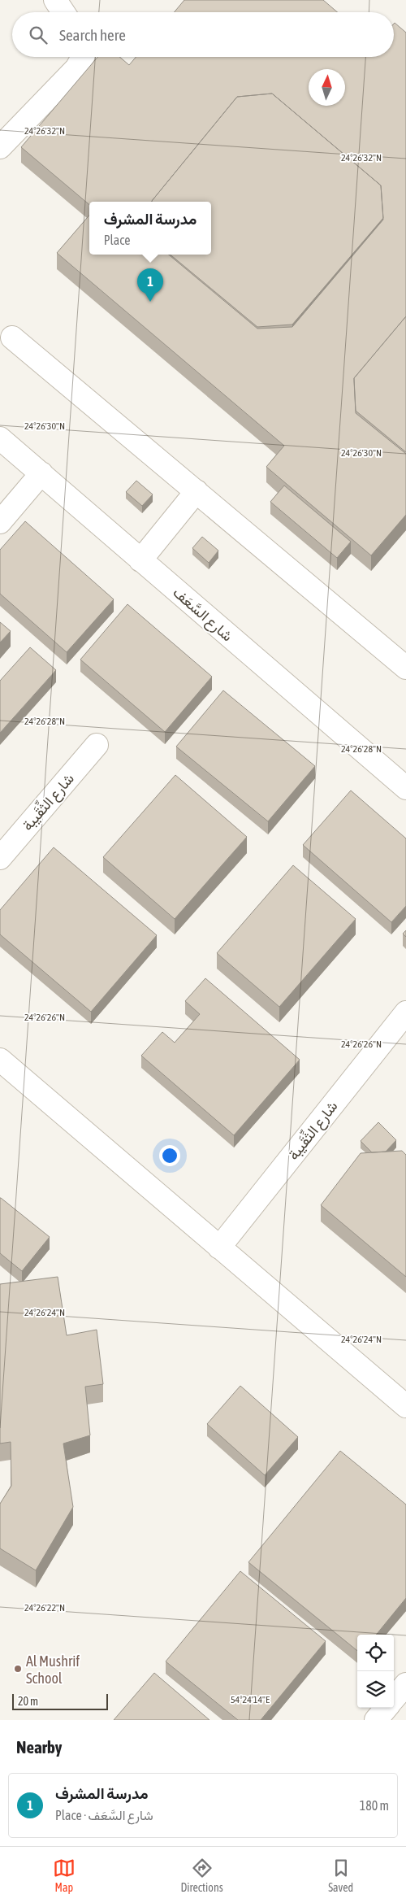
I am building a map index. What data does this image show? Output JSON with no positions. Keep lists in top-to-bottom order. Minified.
{"streets":{"street":["شارع السَّعَف","شارع الثِّقَيبة"]},"places":["Al Mushrif School"],"scale_bar":"20 m","north":"top","page":{"search":"Search here","popup":["مدرسة المشرف","Place"],"pins":"1","scale":"20 m","heading":"Nearby","list":[{"mark":"1","name":"مدرسة المشرف","note":"Place · شارع السَّعَف","value":"180 m"}],"nav":["Map","Directions","Saved"]},"coordinates":["24°26'32\"N","24°26'30\"N","24°26'28\"N","24°26'26\"N","24°26'24\"N","24°26'22\"N","54°24'14\"E"]}
